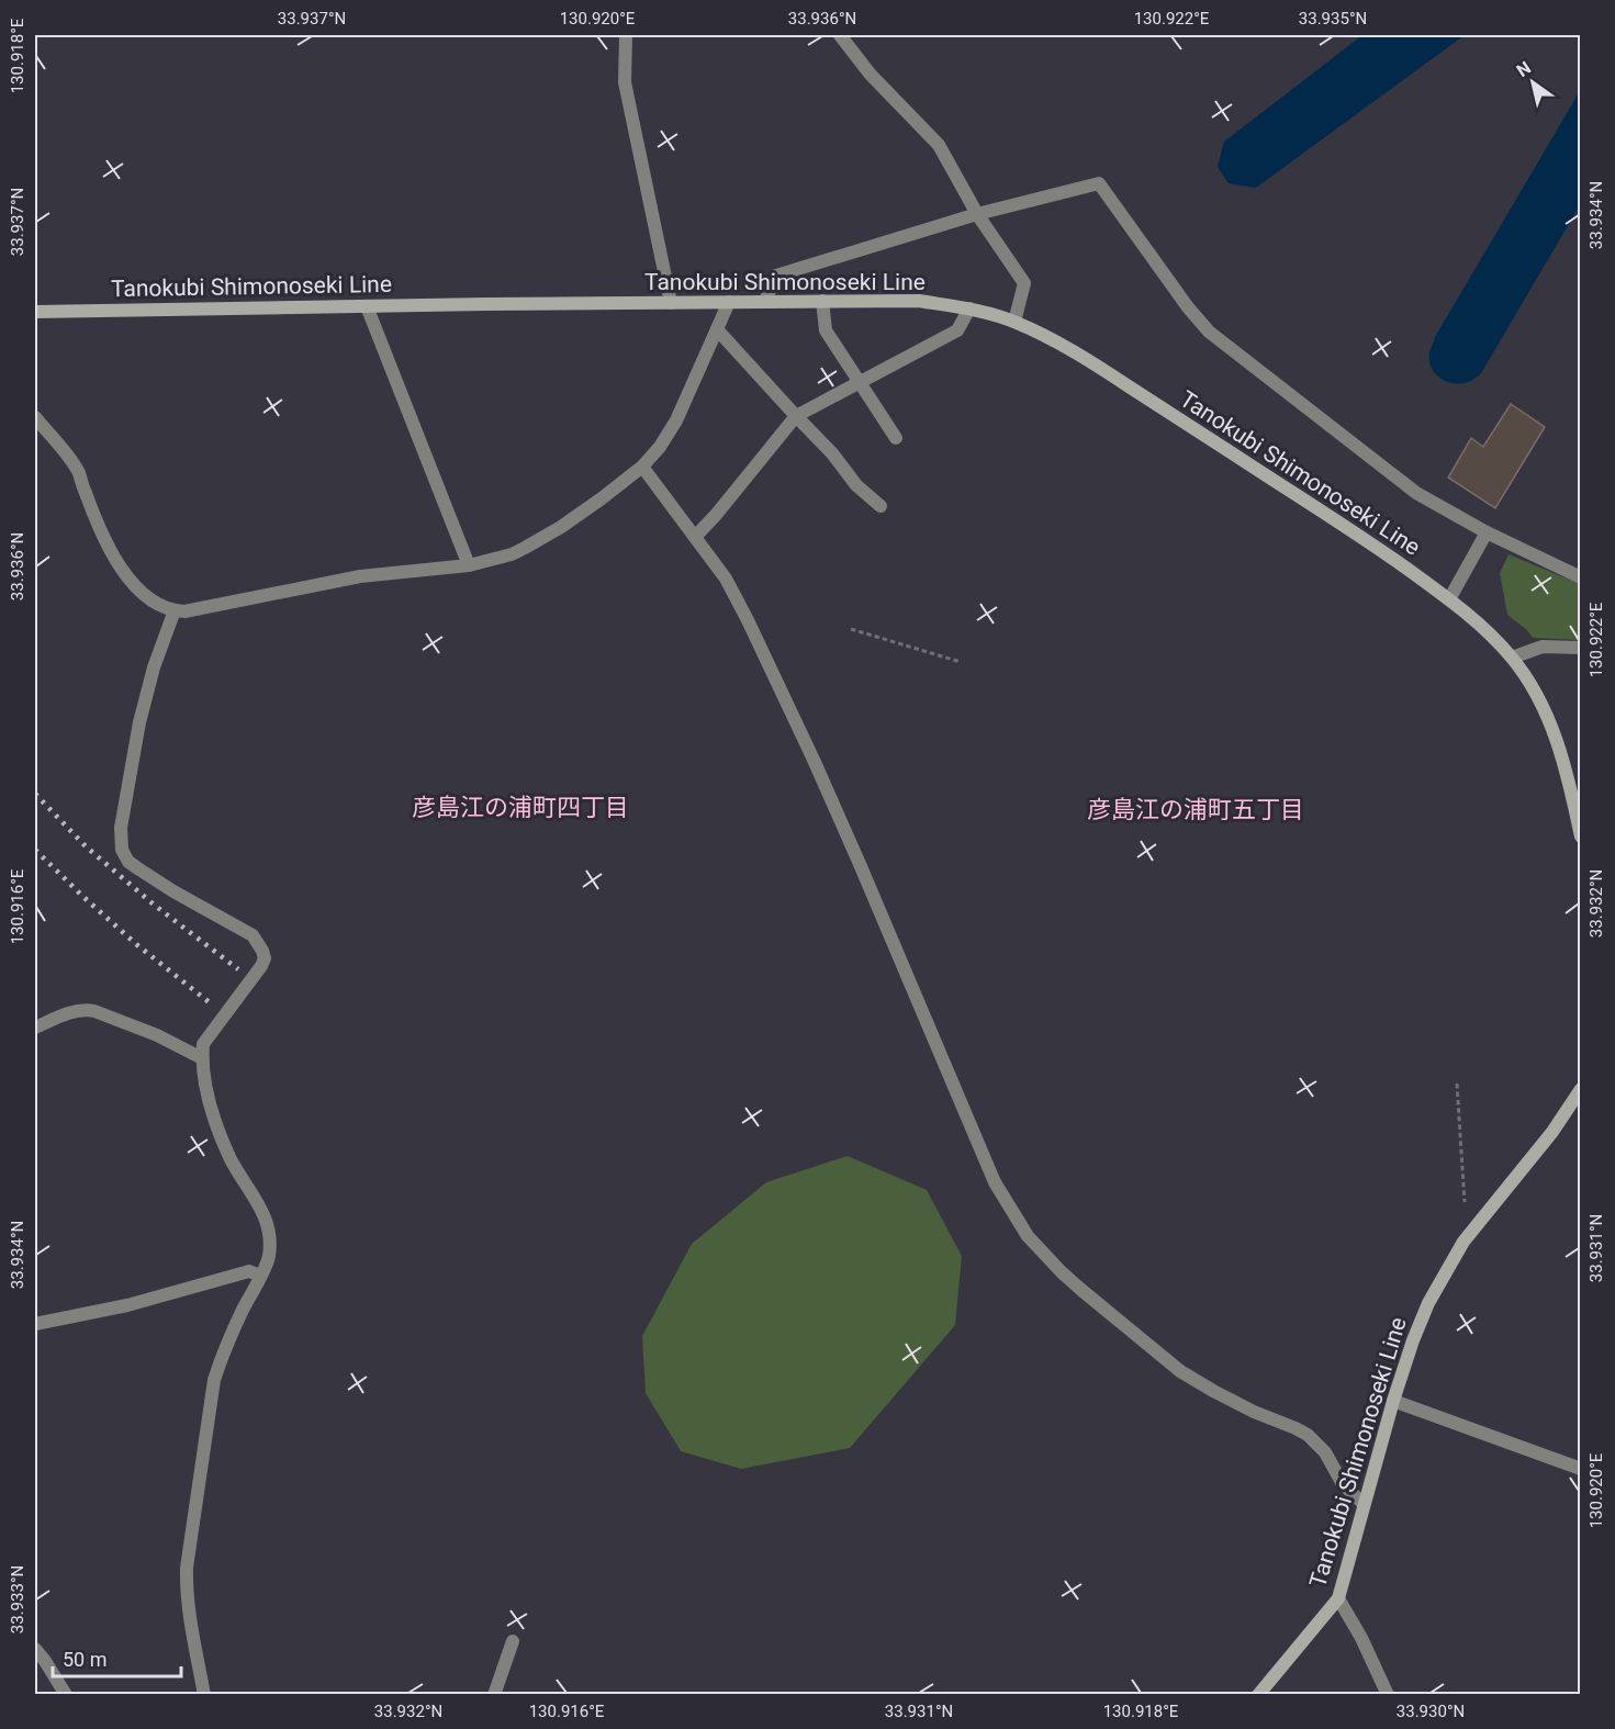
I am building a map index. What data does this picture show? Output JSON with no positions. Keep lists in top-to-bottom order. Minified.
{"streets":{"main road":["Tanokubi Shimonoseki Line"]},"districts":["彦島江の浦町四丁目","彦島江の浦町五丁目"],"scale_bar":"50 m","north":"top left","coordinates":["33.937°N","130.920°E","33.936°N","130.922°E","33.935°N","130.918°E","33.934°N","33.932°N","130.916°E","33.931°N","33.933°N","33.930°N"]}
